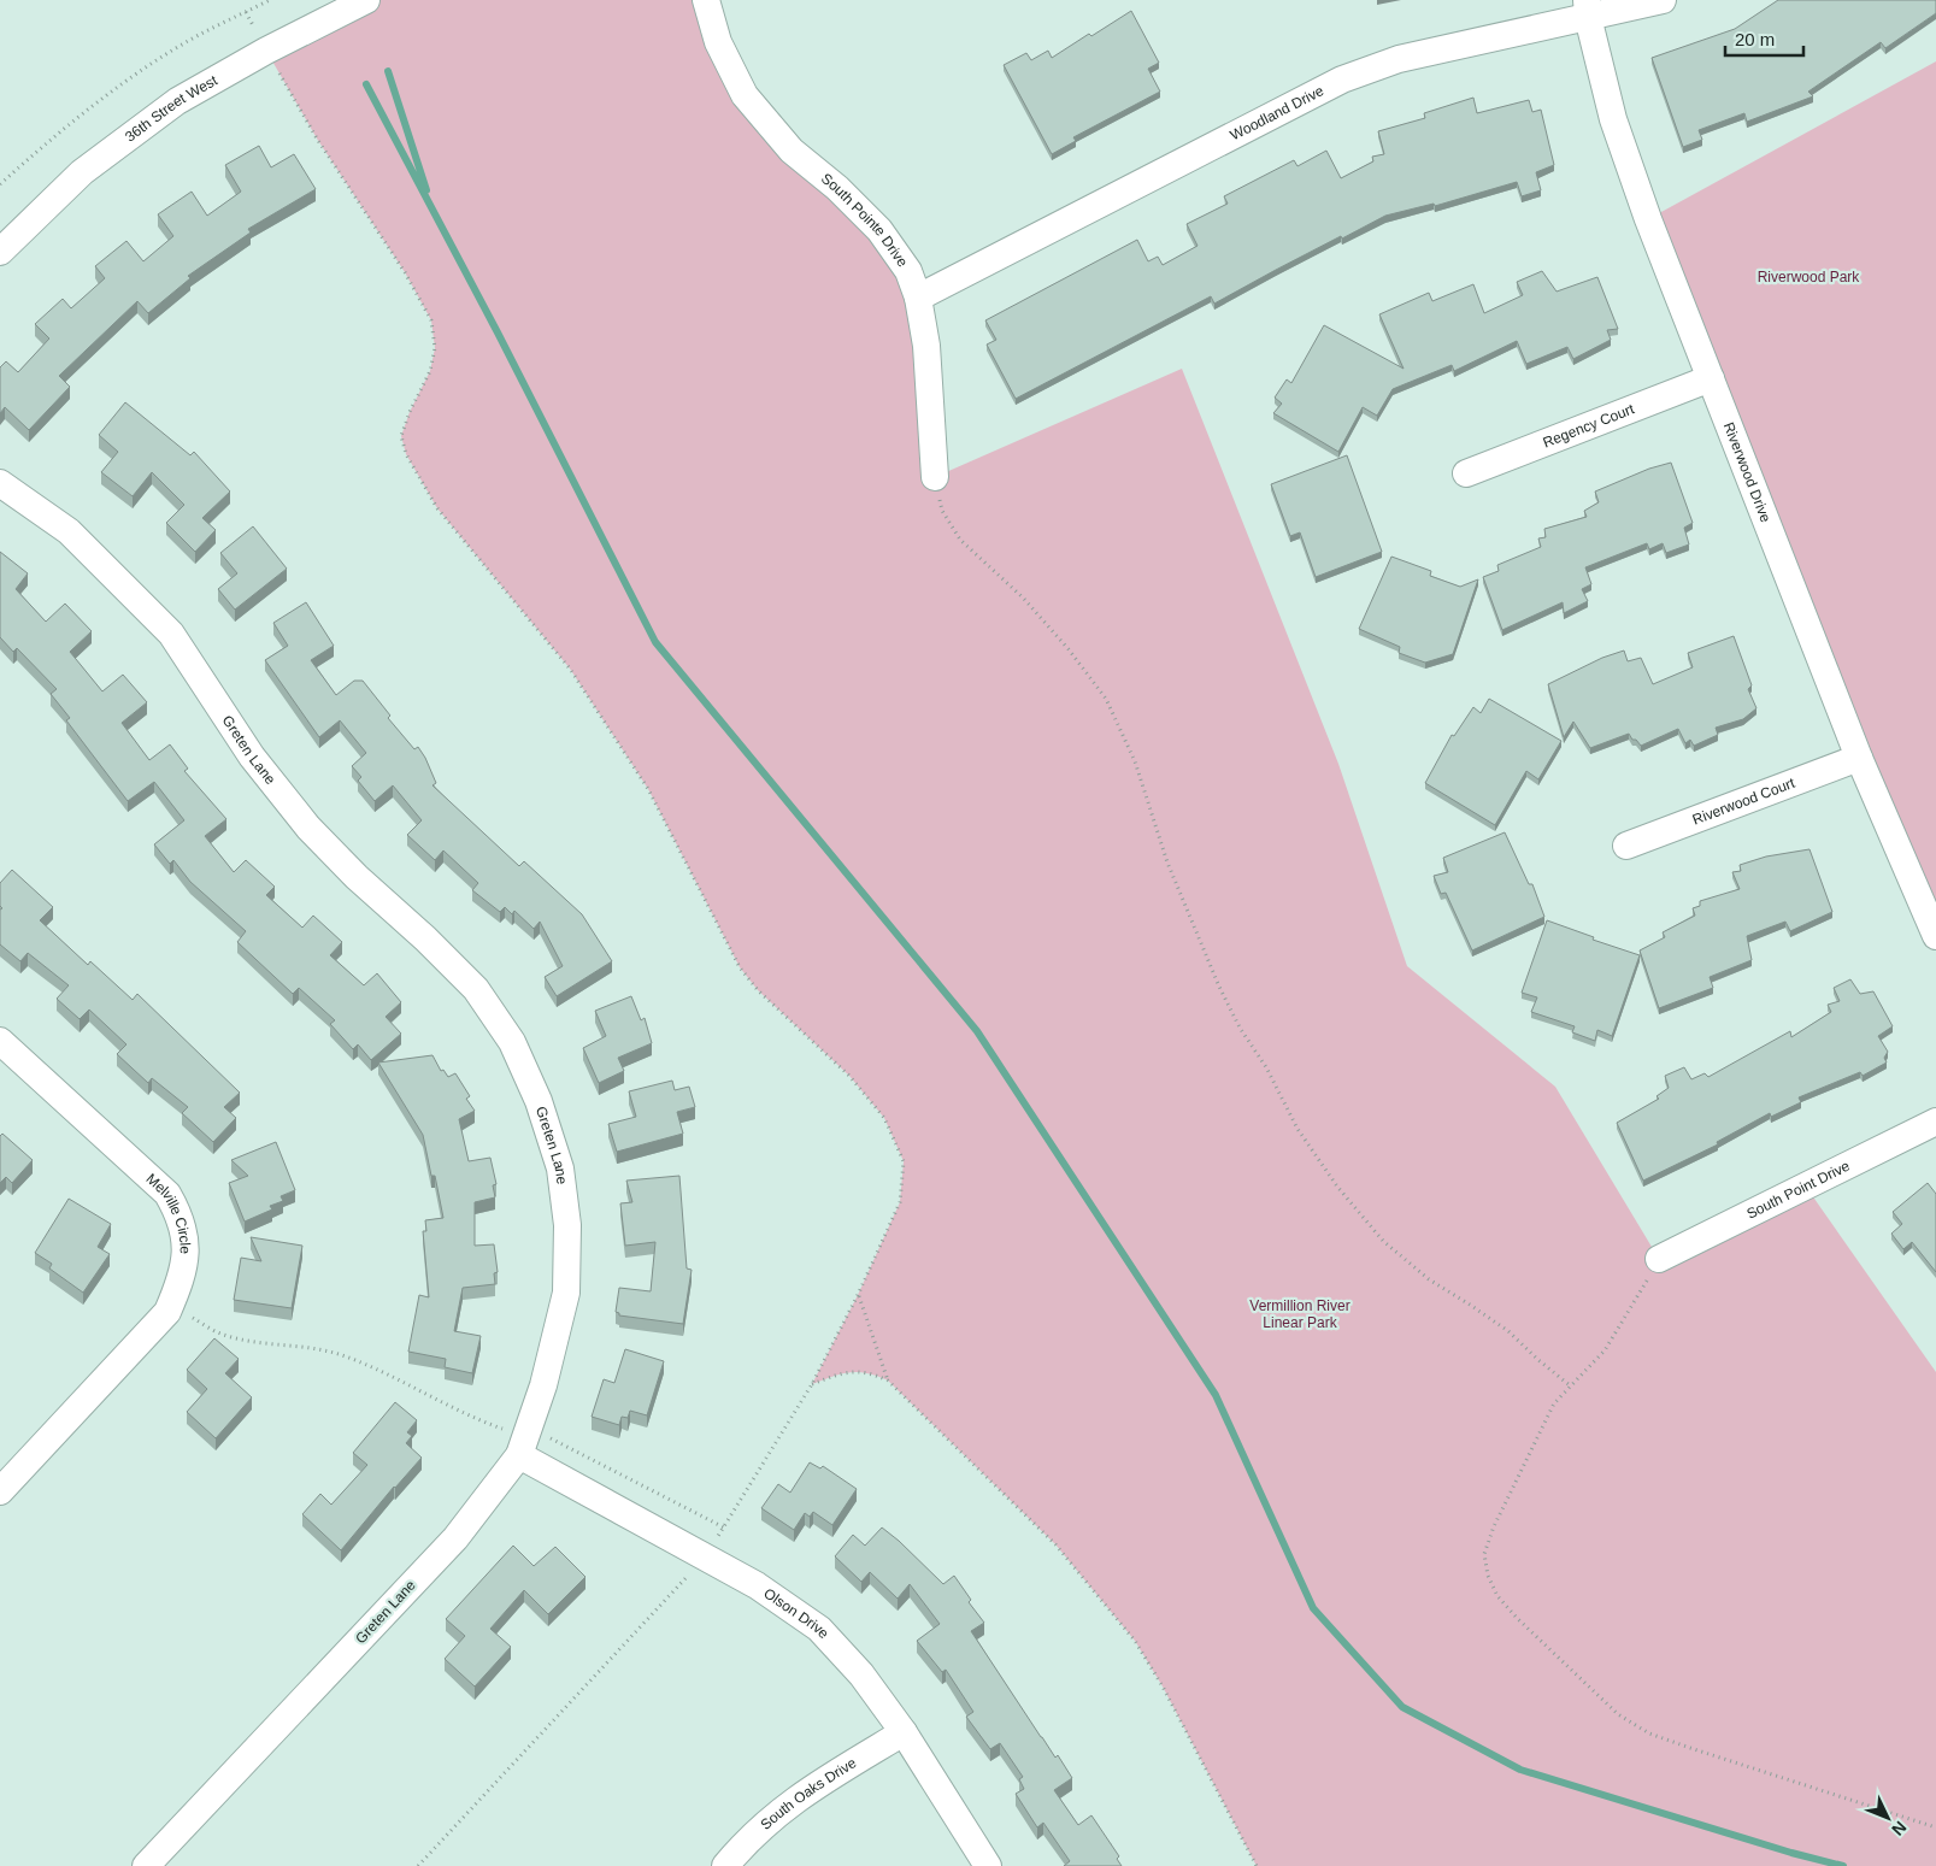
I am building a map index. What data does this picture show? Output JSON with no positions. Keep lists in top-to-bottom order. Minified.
{"streets":{"street":["36th Street West","Woodland Drive","South Pointe Drive","Regency Court","Riverwood Drive","Greten Lane","Riverwood Court","South Point Drive","Melville Circle","Olson Drive","South Oaks Drive"]},"crossings":[["Woodland Drive","South Pointe Drive"],["Woodland Drive","Riverwood Drive"],["Regency Court","Riverwood Drive"],["Riverwood Drive","Riverwood Court"],["Greten Lane","Olson Drive"],["Olson Drive","South Oaks Drive"]],"parks":["Riverwood Park","Vermillion River Linear Park"],"scale_bar":"20 m","north":"bottom right"}
